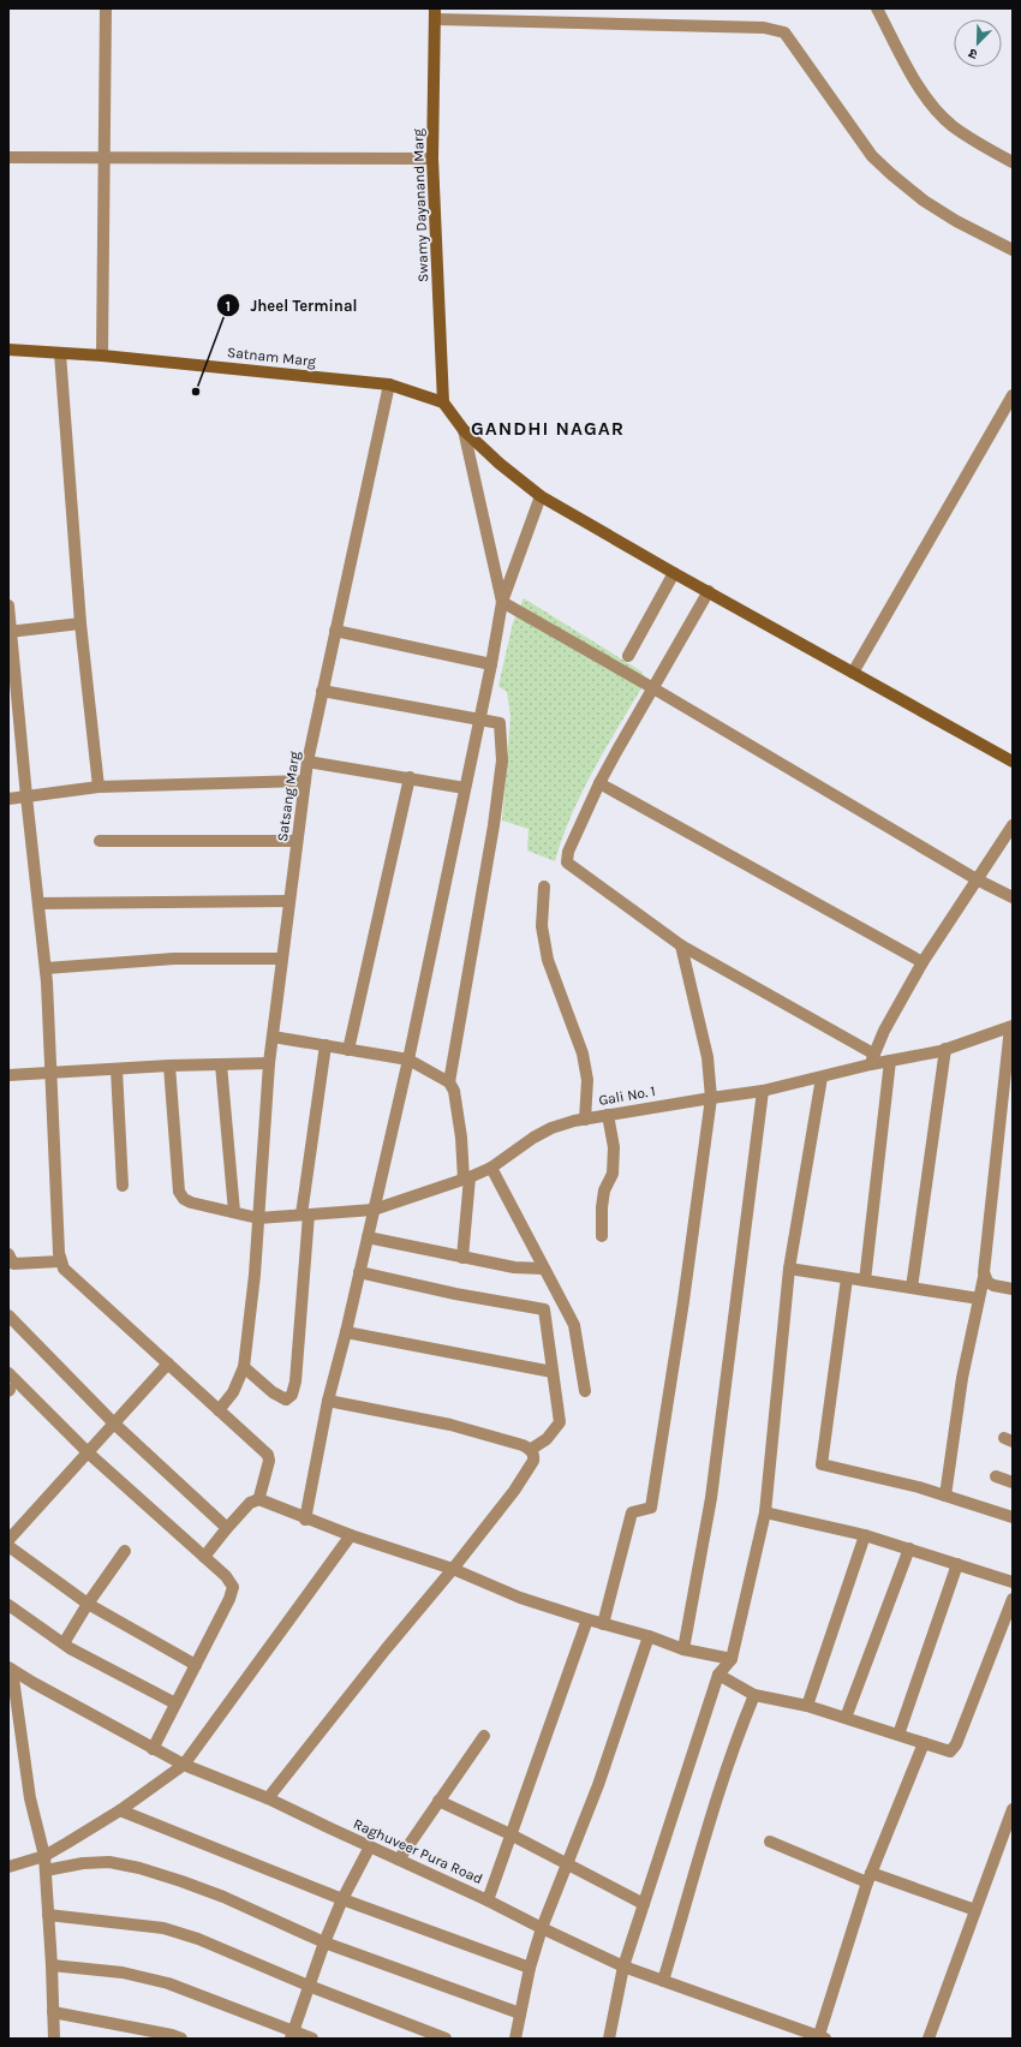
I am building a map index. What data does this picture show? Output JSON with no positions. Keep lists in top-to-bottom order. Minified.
{"streets":{"street":["Swamy Dayanand Marg","Satnam Marg","Satsang Marg","Gali No. 1","Raghuveer Pura Road"]},"crossings":[["Swamy Dayanand Marg","Satnam Marg"],["Satnam Marg","Satsang Marg"],["Satsang Marg","Gali No. 1"]],"districts":["GANDHI NAGAR"],"places":["Jheel Terminal"],"north":"bottom left"}
